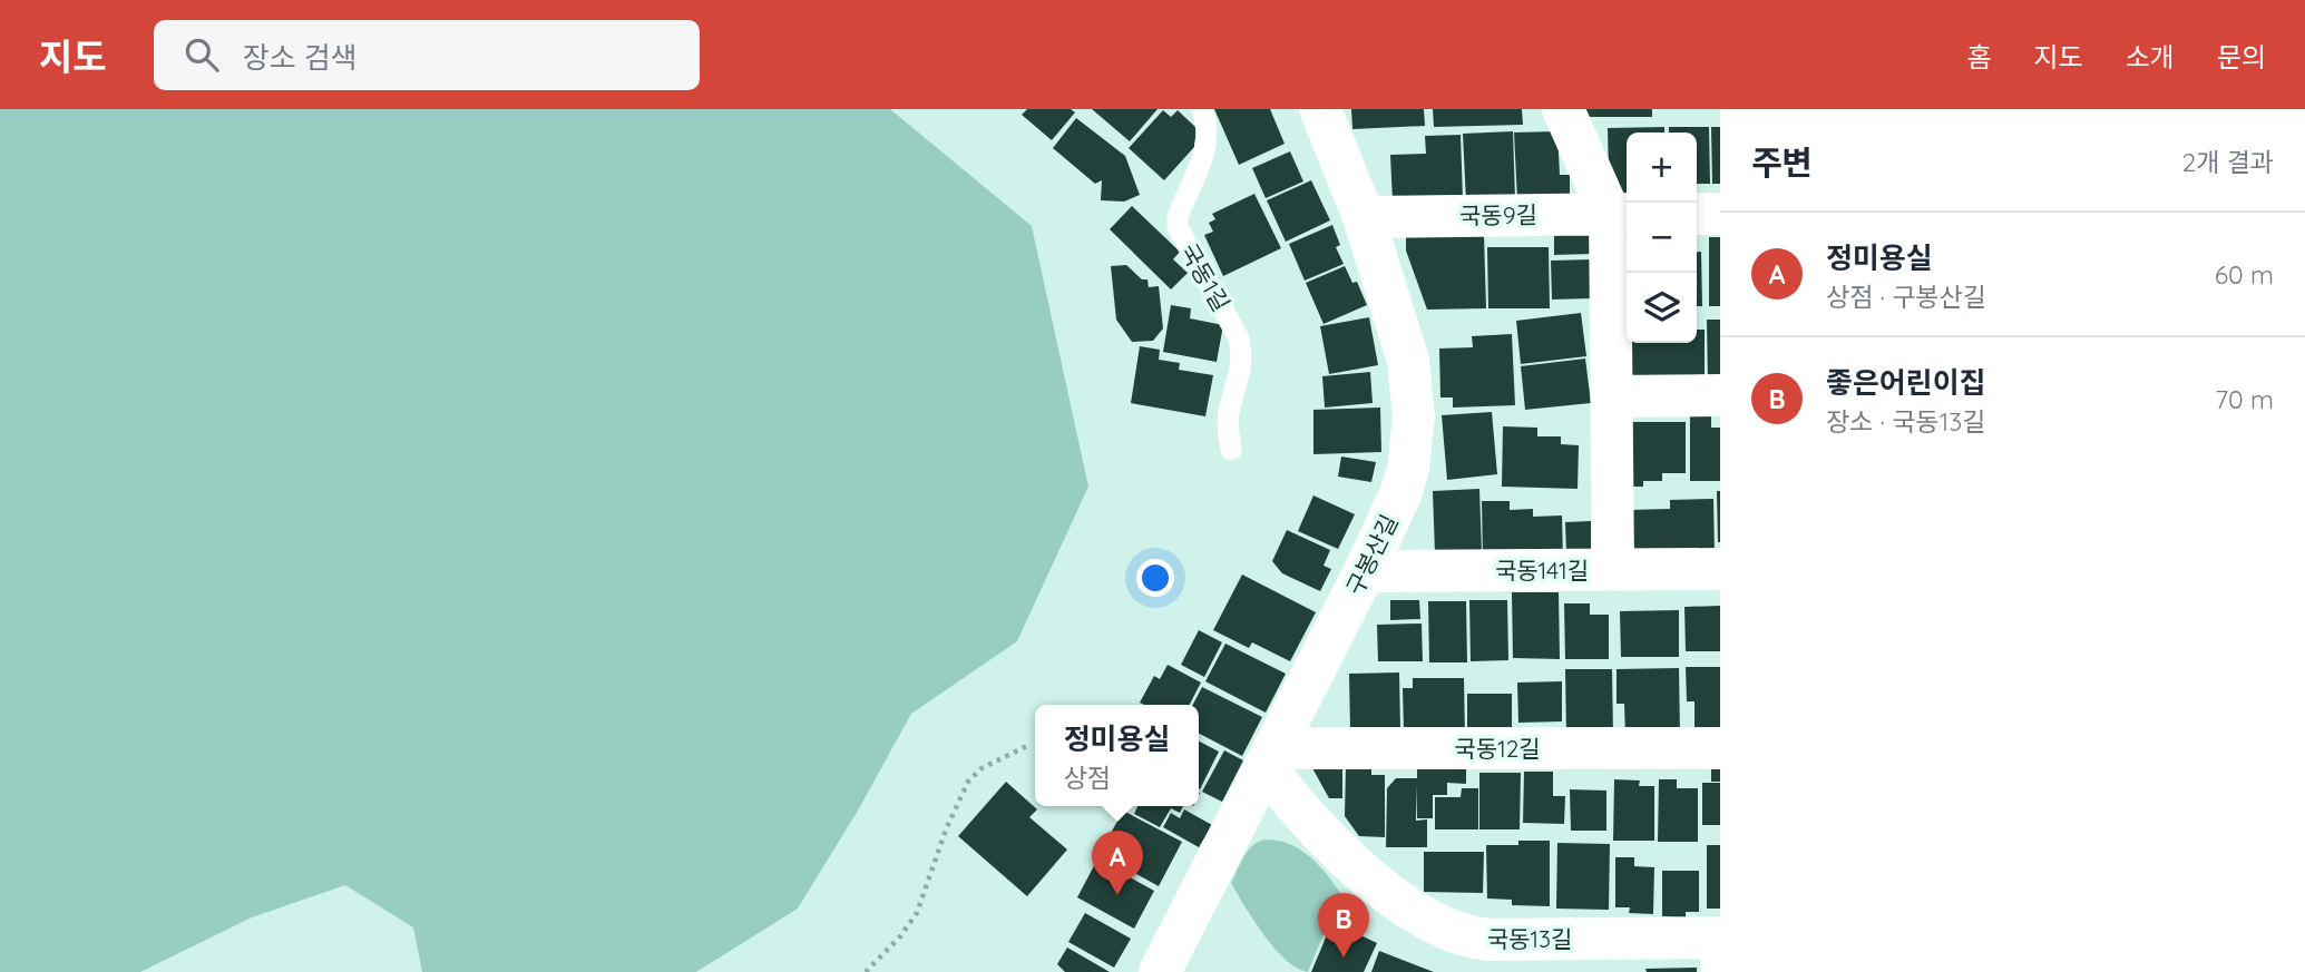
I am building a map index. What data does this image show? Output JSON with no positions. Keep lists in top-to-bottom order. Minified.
{"streets":{"street":["국동9길","구봉산길","국동141길","국동12길","국동13길"],"lane":["국동1길"]},"crossings":[["국동9길","구봉산길"],["구봉산길","국동141길"],["구봉산길","국동12길"],["구봉산길","국동13길"],["국동12길","국동13길"]],"page":{"header":"지도","search":"장소 검색","nav":["홈","지도","소개","문의"],"heading":["주변","2개 결과"],"map_buttons":["+","−"],"list":[{"mark":"A","name":"정미용실","note":"상점 · 구봉산길","value":"60 m"},{"mark":"B","name":"좋은어린이집","note":"장소 · 국동13길","value":"70 m"}],"popup":["정미용실","상점"],"pins":["A","B"]}}
